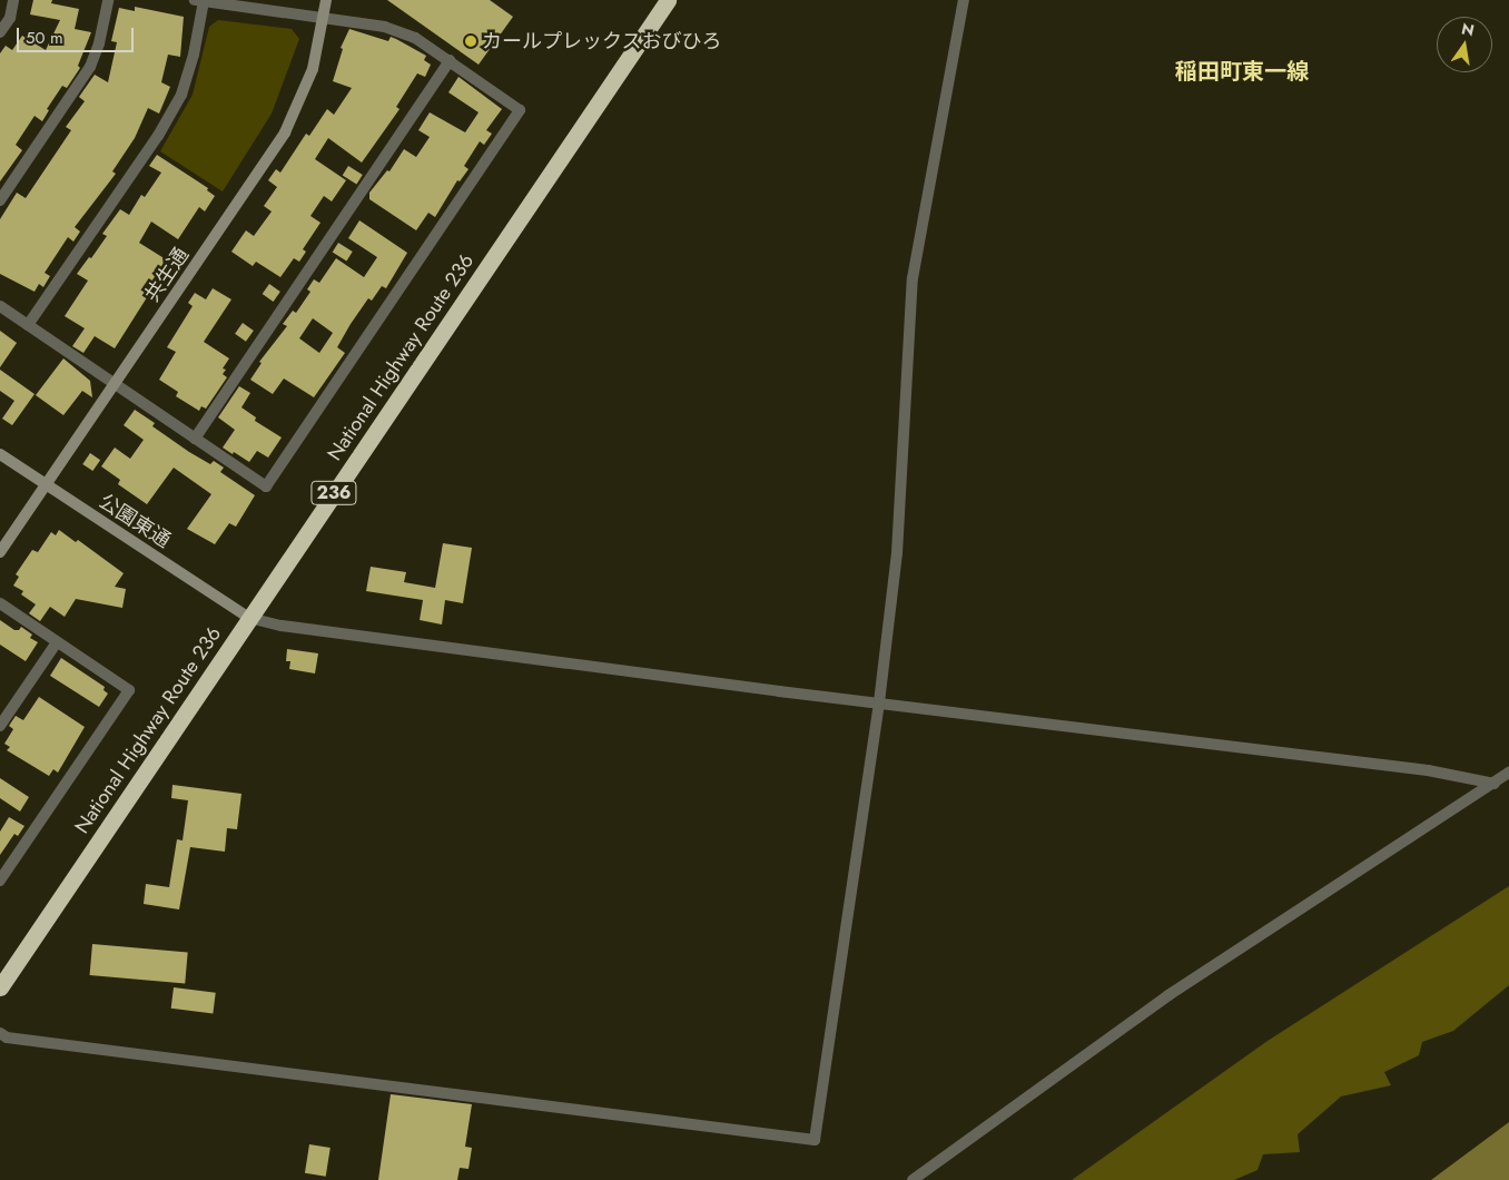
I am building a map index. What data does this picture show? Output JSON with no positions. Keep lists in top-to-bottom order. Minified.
{"streets":{"highway":["National Highway Route 236","236"],"street":["共生通","公園東通"]},"crossings":[["共生通","公園東通"],["National Highway Route 236","公園東通"]],"districts":["稲田町東一線"],"places":["カールプレックスおびひろ"],"scale_bar":"50 m","north":"top"}
